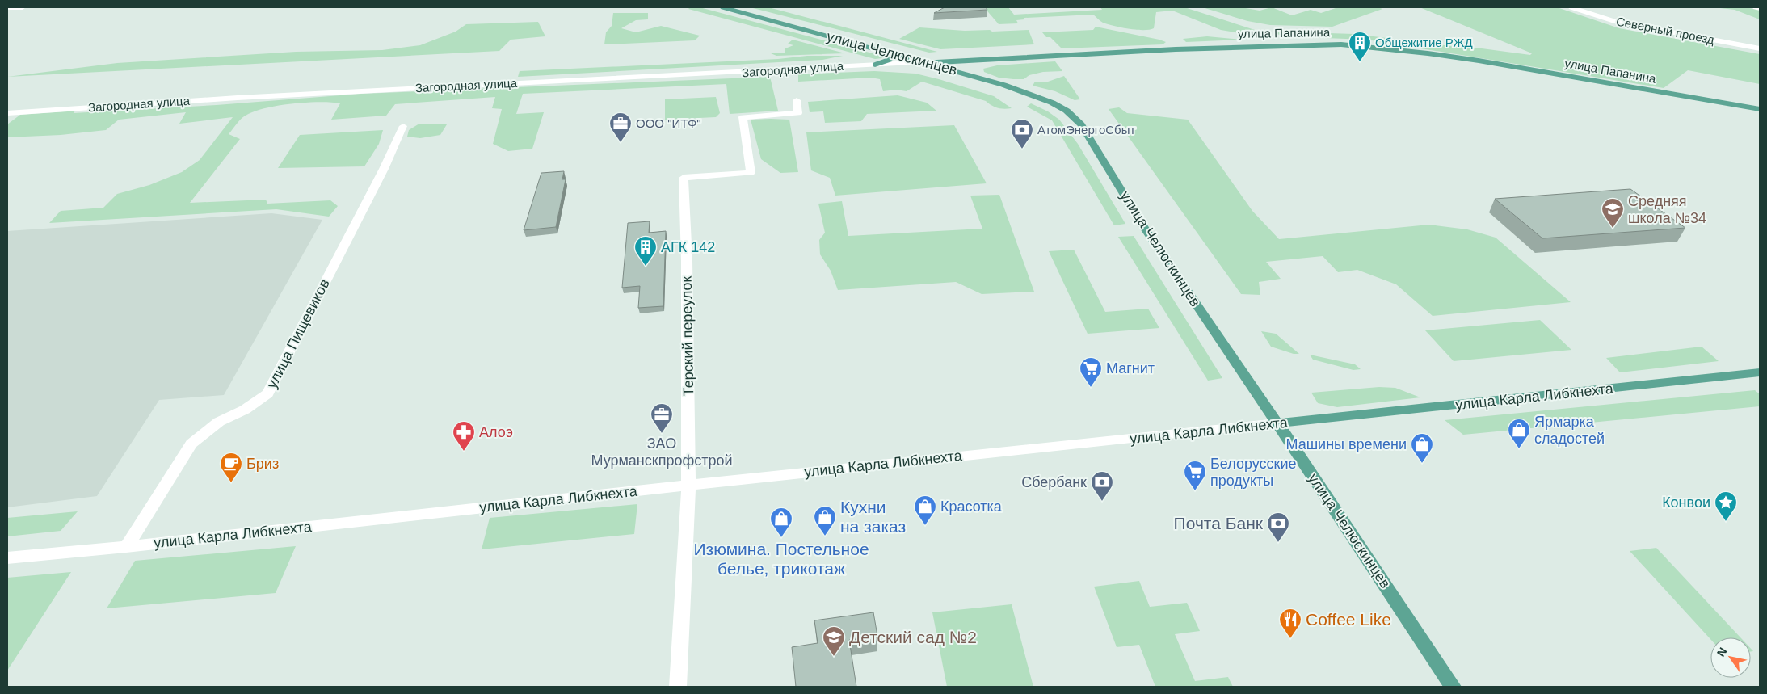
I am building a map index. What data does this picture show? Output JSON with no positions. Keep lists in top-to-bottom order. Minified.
{"streets":{"main road":["улица Папанина","улица Челюскинцев","улица Карла Либкнехта"],"street":["Северный проезд","Загородная улица","улица Пищевиков","Терский переулок"]},"crossings":[["улица Папанина","улица Челюскинцев"],["улица Папанина","Загородная улица"],["улица Челюскинцев","Загородная улица"],["улица Челюскинцев","улица Карла Либкнехта"],["улица Пищевиков","улица Карла Либкнехта"],["Терский переулок","улица Карла Либкнехта"]],"places":{"building":["Общежитие РЖД","АГК 142"],"office":["ООО \"ИТФ\"","ЗАО Мурманскпрофстрой"],"bank":["АтомЭнергоСбыт","Сбербанк","Почта Банк"],"school or university":["Средняя школа №34","Детский сад №2"],"supermarket":["Магнит","Белорусские продукты"],"shop":["Ярмарка сладостей","Машины времени","Красотка","Кухни на заказ","Изюмина. Постельное белье, трикотаж"],"pharmacy":["Алоэ"],"cafe":["Бриз"],"place":["Конвои"],"restaurant":["Coffee Like"]},"north":"top left"}
